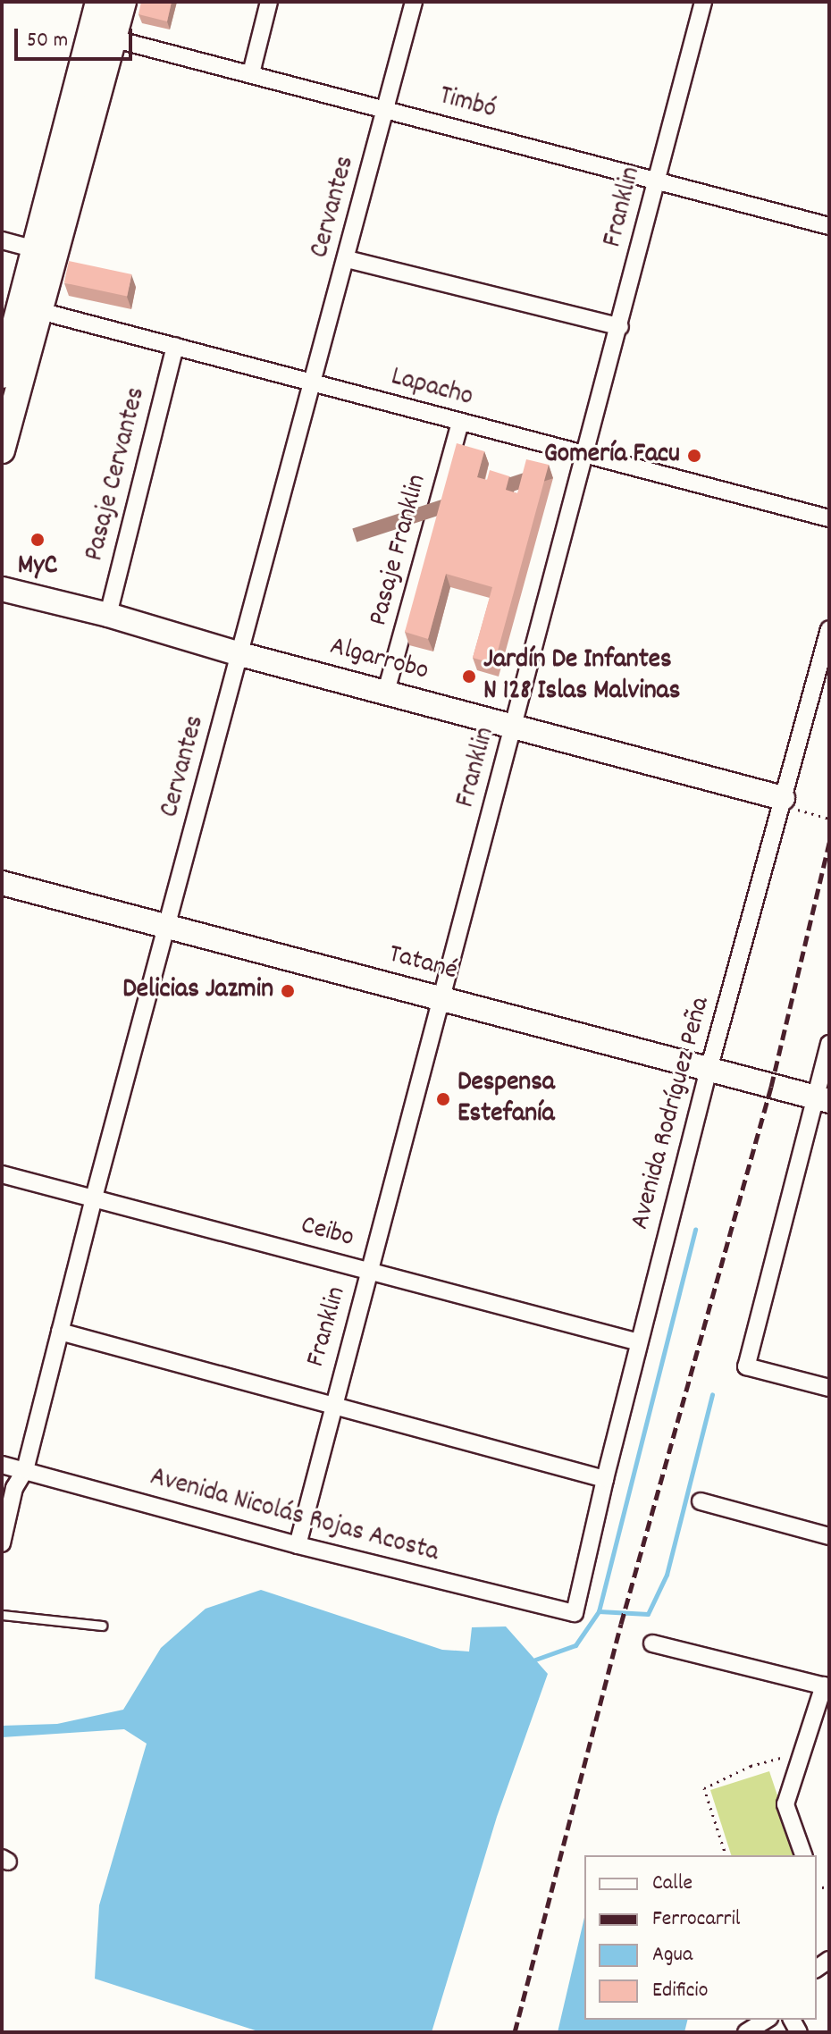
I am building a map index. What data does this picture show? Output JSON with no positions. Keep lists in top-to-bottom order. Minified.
{"streets":{"street":["Timbó","Cervantes","Franklin","Lapacho","Pasaje Cervantes","Pasaje Franklin","Algarrobo","Tatané","Avenida Rodríguez Peña","Ceibo","Avenida Nicolás Rojas Acosta"]},"crossings":[["Timbó","Cervantes"],["Timbó","Franklin"],["Cervantes","Lapacho"],["Cervantes","Algarrobo"],["Cervantes","Tatané"],["Cervantes","Ceibo"],["Cervantes","Avenida Nicolás Rojas Acosta"],["Franklin","Lapacho"],["Franklin","Algarrobo"],["Franklin","Tatané"],["Franklin","Ceibo"],["Franklin","Avenida Nicolás Rojas Acosta"],["Lapacho","Pasaje Cervantes"],["Lapacho","Pasaje Franklin"],["Pasaje Cervantes","Algarrobo"],["Pasaje Franklin","Algarrobo"],["Algarrobo","Avenida Rodríguez Peña"],["Tatané","Avenida Rodríguez Peña"],["Avenida Rodríguez Peña","Ceibo"],["Avenida Rodríguez Peña","Avenida Nicolás Rojas Acosta"]],"places":["Gomería Facu","MyC","Jardín De Infantes N 128 Islas Malvinas","Delicias Jazmin","Despensa Estefanía"],"legend":["Calle","Ferrocarril","Agua","Edificio"],"scale_bar":"50 m"}
